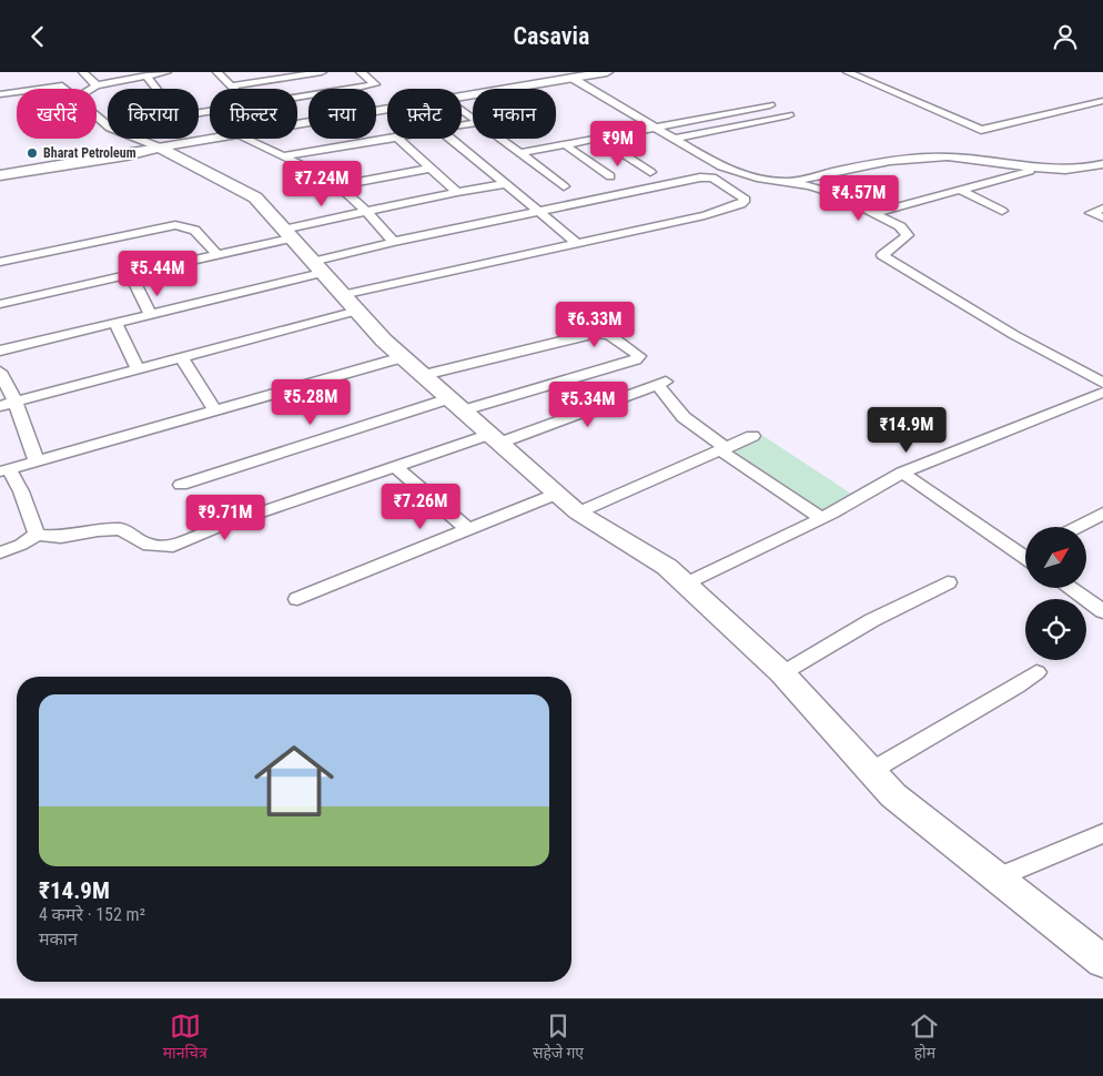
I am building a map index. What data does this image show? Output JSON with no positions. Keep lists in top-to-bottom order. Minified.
{"places":["Bharat Petroleum"],"north":"top right","page":{"header":"Casavia","chip":["खरीदें","किराया","फ़िल्टर","नया","फ़्लैट","मकान"],"price":["₹9M","₹7.24M","₹4.57M","₹5.44M","₹6.33M","₹5.28M","₹5.34M","₹14.9M","₹7.26M","₹9.71M"],"list":[{"name":"₹14.9M","note":"4 कमरे · 152 m² · मकान"}],"tabs":["मानचित्र","सहेजे गए","होम"]}}
